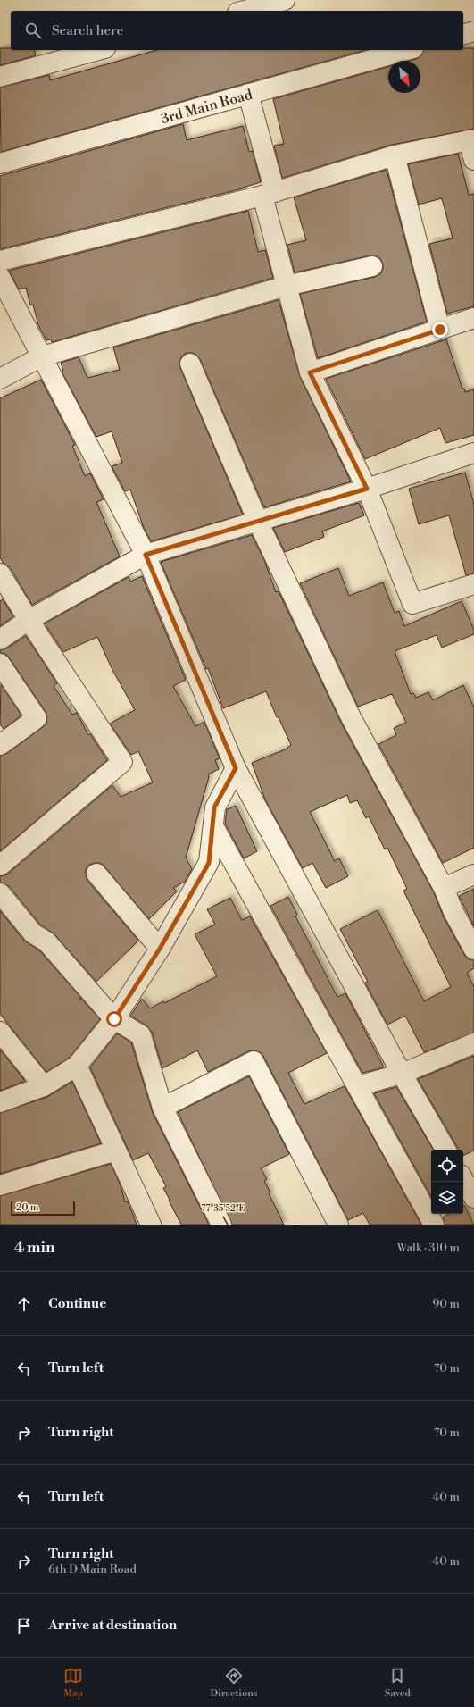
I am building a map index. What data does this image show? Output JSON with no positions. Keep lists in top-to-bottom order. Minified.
{"streets":{"street":["3rd Main Road"]},"scale_bar":"20 m","north":"bottom right","page":{"search":"Search here","scale":"20 m","heading":["4 min","Walk · 310 m"],"list":[["Continue","90 m"],["Turn left","70 m"],["Turn right","70 m"],["Turn left","40 m"],["Turn right","6th D Main Road","40 m"],"Arrive at destination"],"nav":["Map","Directions","Saved"]},"coordinates":["77°35'52\"E"]}
